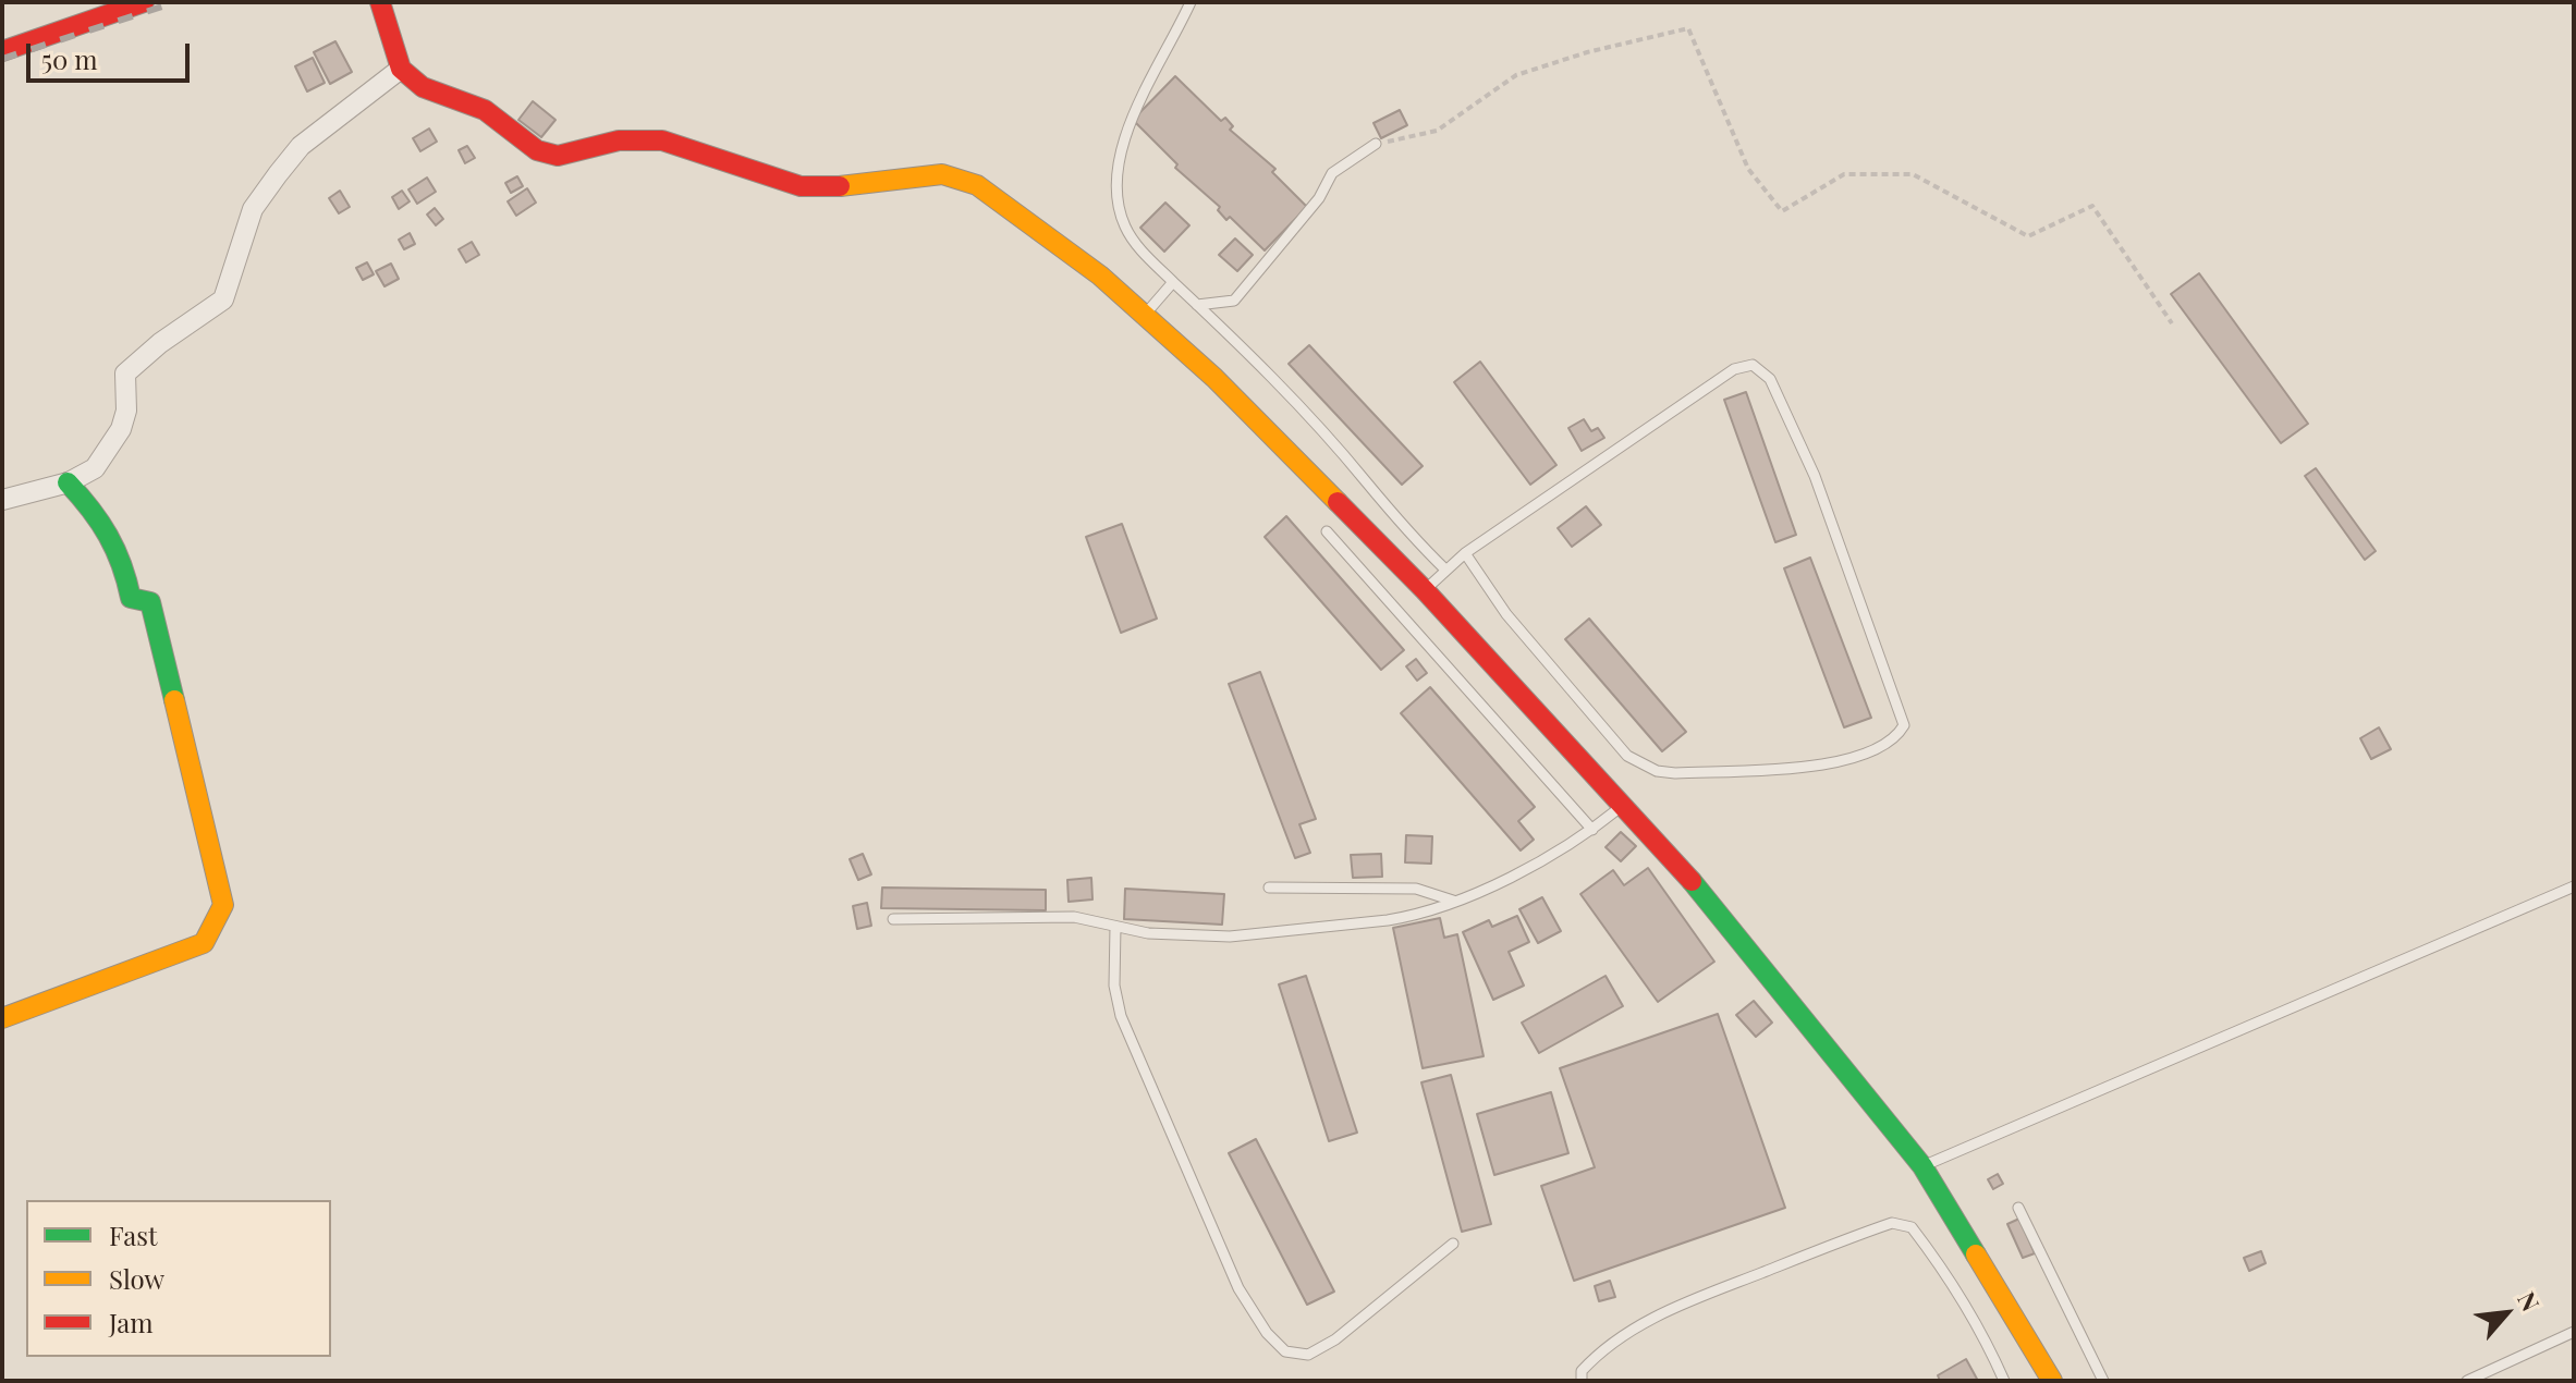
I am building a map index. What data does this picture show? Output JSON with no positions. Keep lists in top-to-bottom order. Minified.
{"legend":["Fast","Slow","Jam"],"scale_bar":"50 m","north":"top right"}
